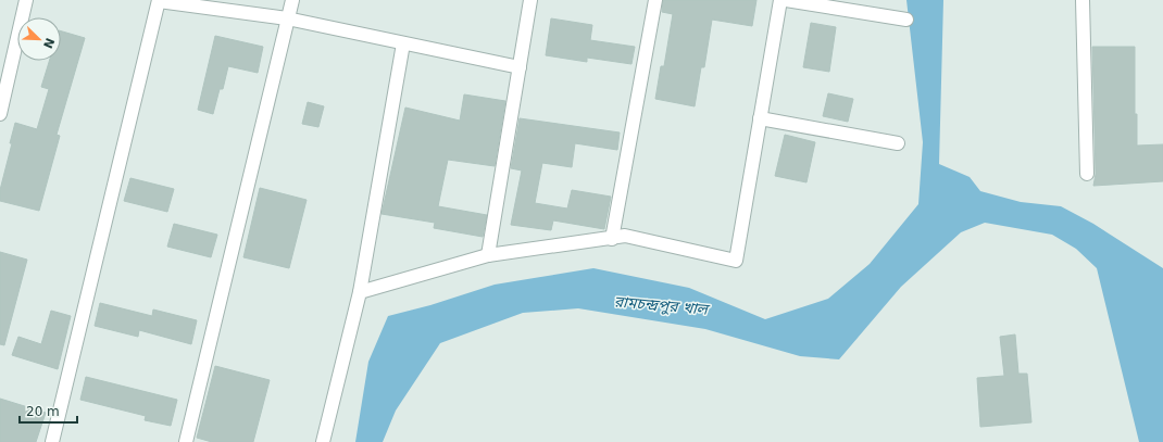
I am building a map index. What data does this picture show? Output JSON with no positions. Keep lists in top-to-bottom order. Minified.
{"water":["রামচন্দ্রপুর খাল"],"scale_bar":"20 m","north":"bottom right"}
